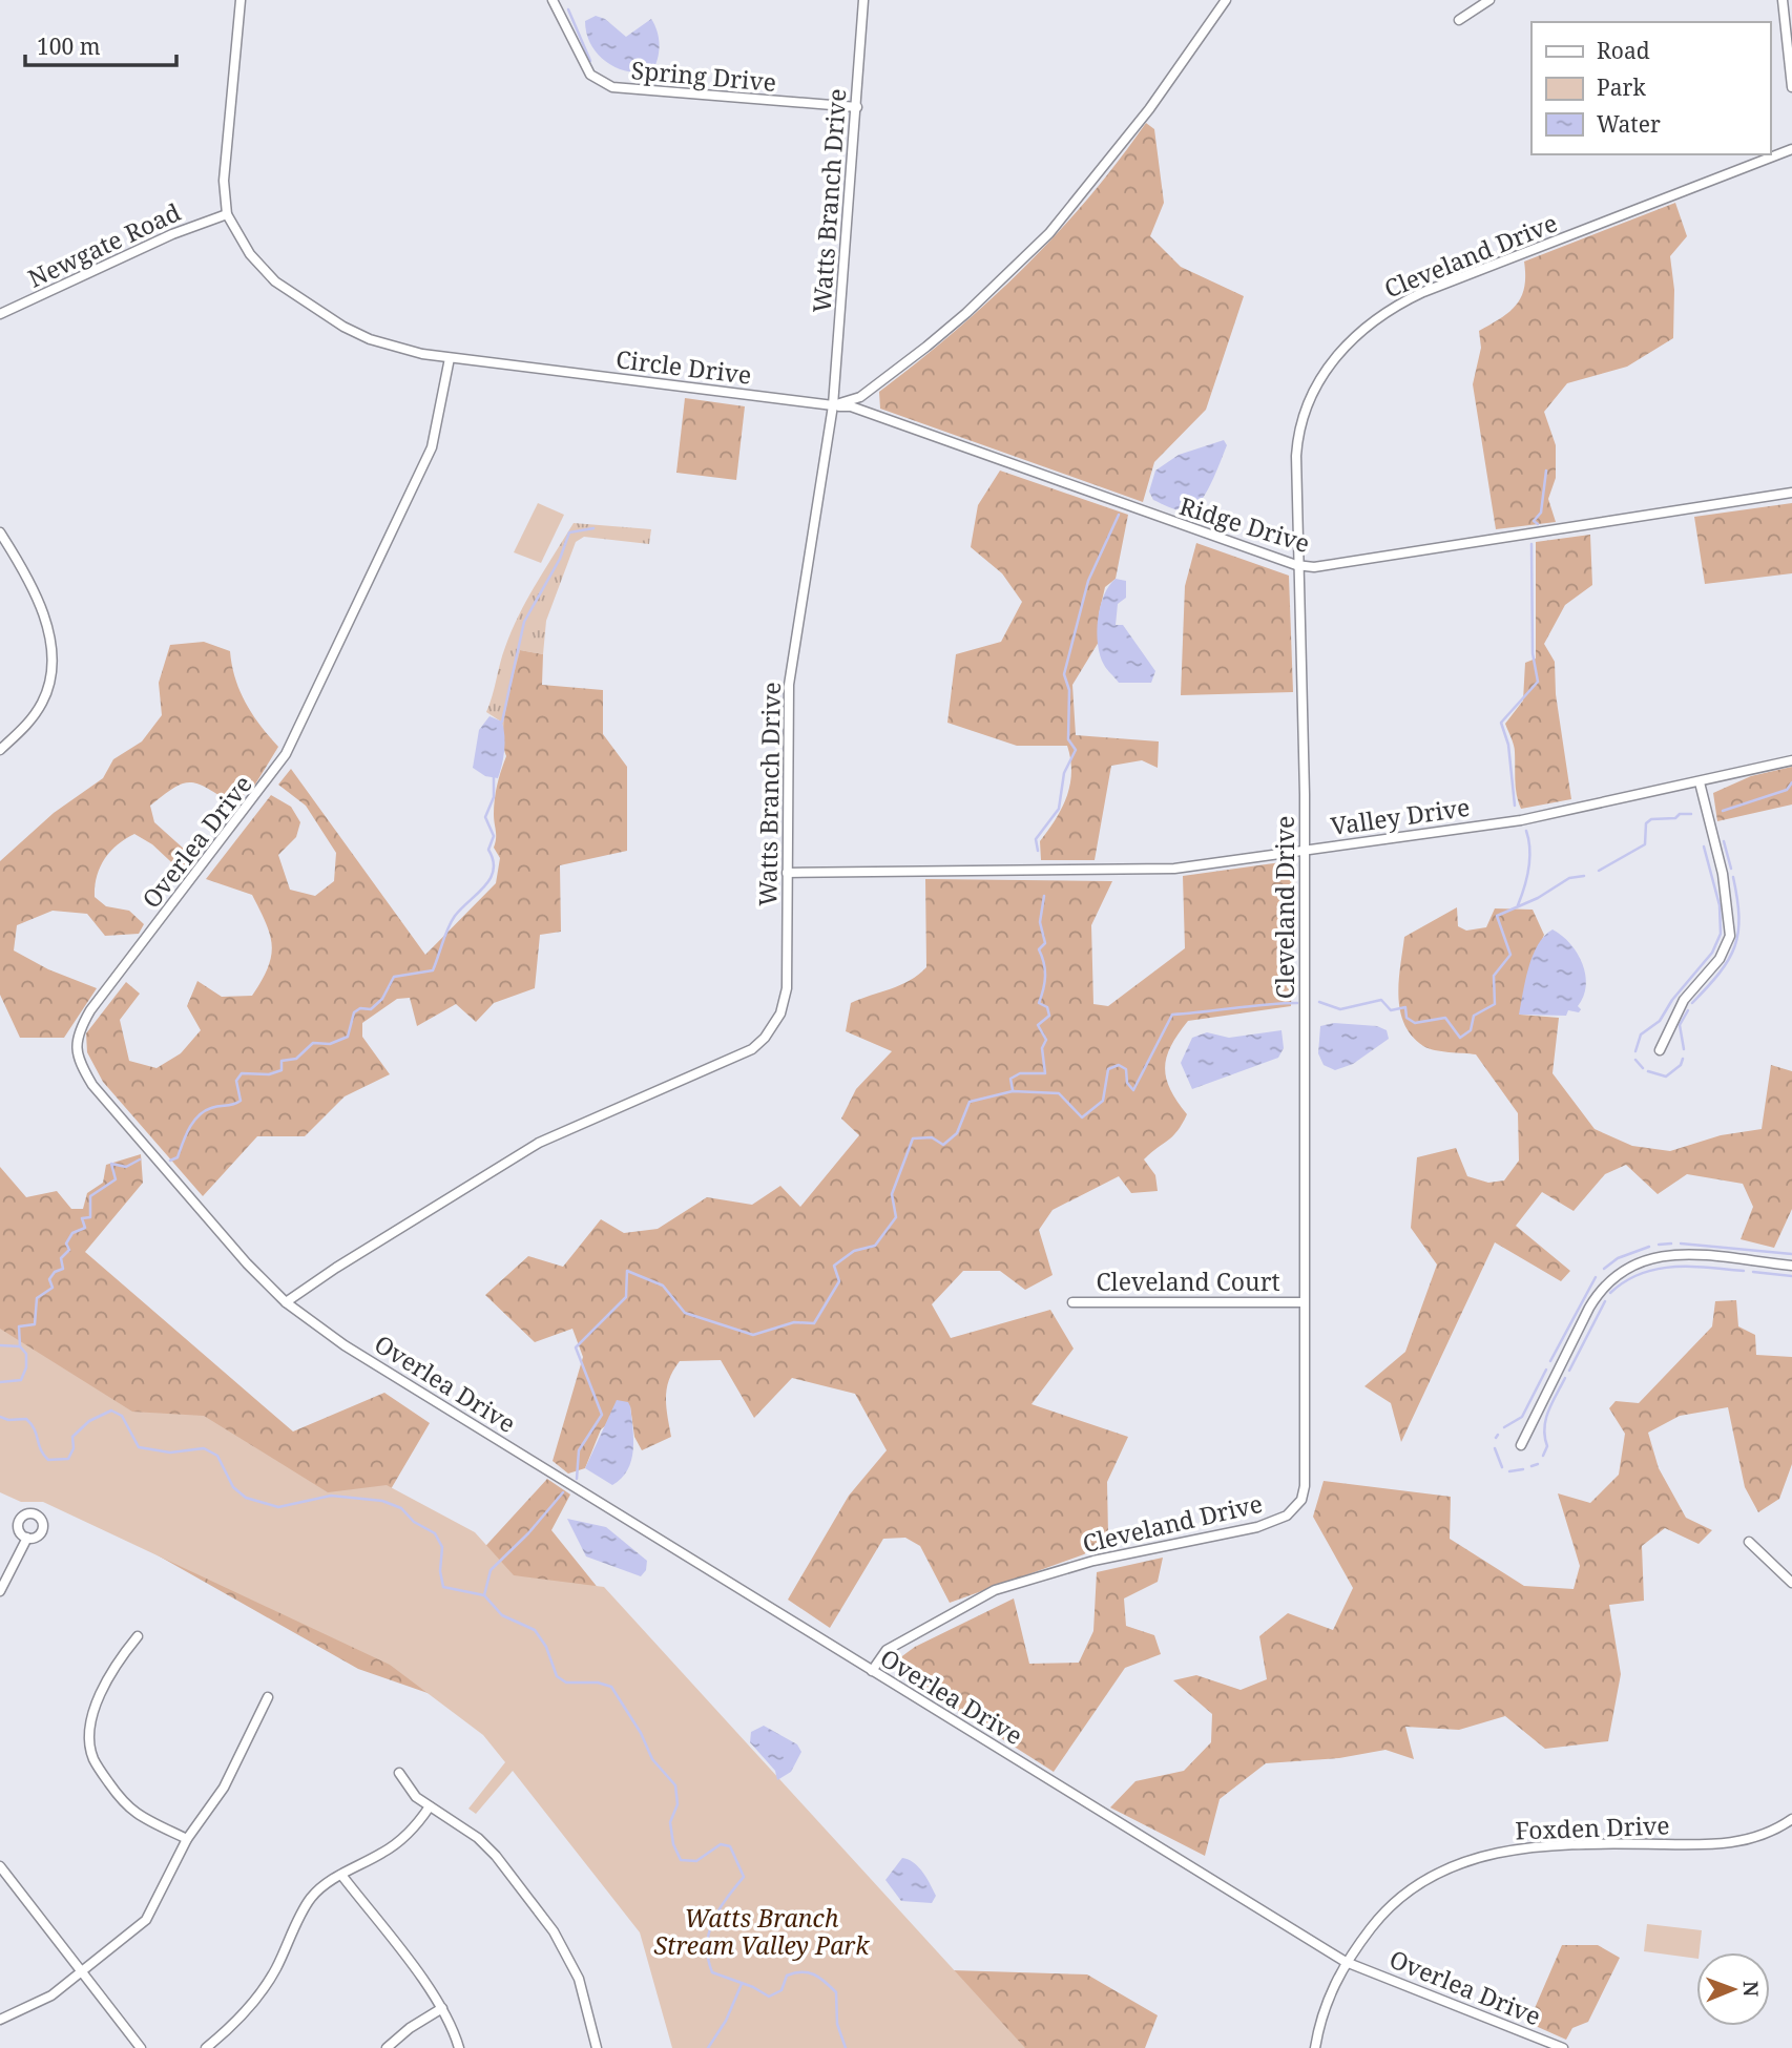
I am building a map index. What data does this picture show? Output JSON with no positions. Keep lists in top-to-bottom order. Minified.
{"streets":{"street":["Spring Drive","Watts Branch Drive","Newgate Road","Cleveland Drive","Circle Drive","Ridge Drive","Valley Drive","Overlea Drive","Cleveland Court","Foxden Drive"]},"crossings":[["Spring Drive","Watts Branch Drive"],["Watts Branch Drive","Circle Drive"],["Watts Branch Drive","Ridge Drive"],["Watts Branch Drive","Valley Drive"],["Watts Branch Drive","Overlea Drive"],["Newgate Road","Circle Drive"],["Cleveland Drive","Ridge Drive"],["Cleveland Drive","Valley Drive"],["Cleveland Drive","Overlea Drive"],["Cleveland Drive","Cleveland Court"],["Circle Drive","Ridge Drive"],["Circle Drive","Overlea Drive"],["Overlea Drive","Foxden Drive"]],"parks":["Watts Branch Stream Valley Park"],"legend":["Road","Park","Water"],"scale_bar":"100 m","north":"right"}
